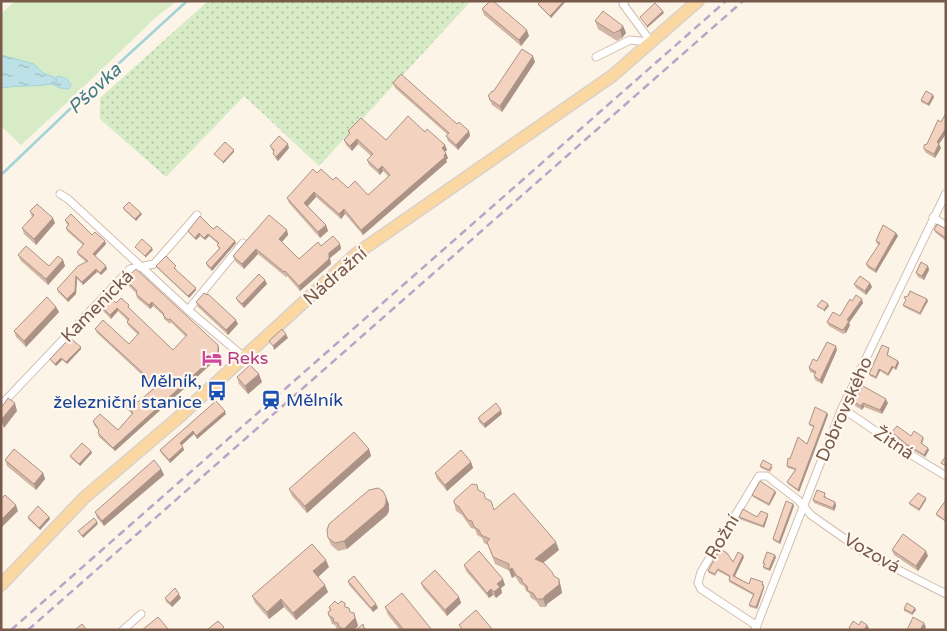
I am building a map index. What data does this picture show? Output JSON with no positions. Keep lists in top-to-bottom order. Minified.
{"streets":{"main road":["Nádražní"],"street":["Kamenická","Dobrovského","Žitná","Rožní","Vozová"]},"crossings":[["Dobrovského","Žitná"],["Dobrovského","Rožní"],["Dobrovského","Vozová"],["Rožní","Vozová"]],"water":["Pšovka"],"places":{"hotel":["Reks"],"bus stop":["Mělník, železniční stanice"],"station":["Mělník"]}}
